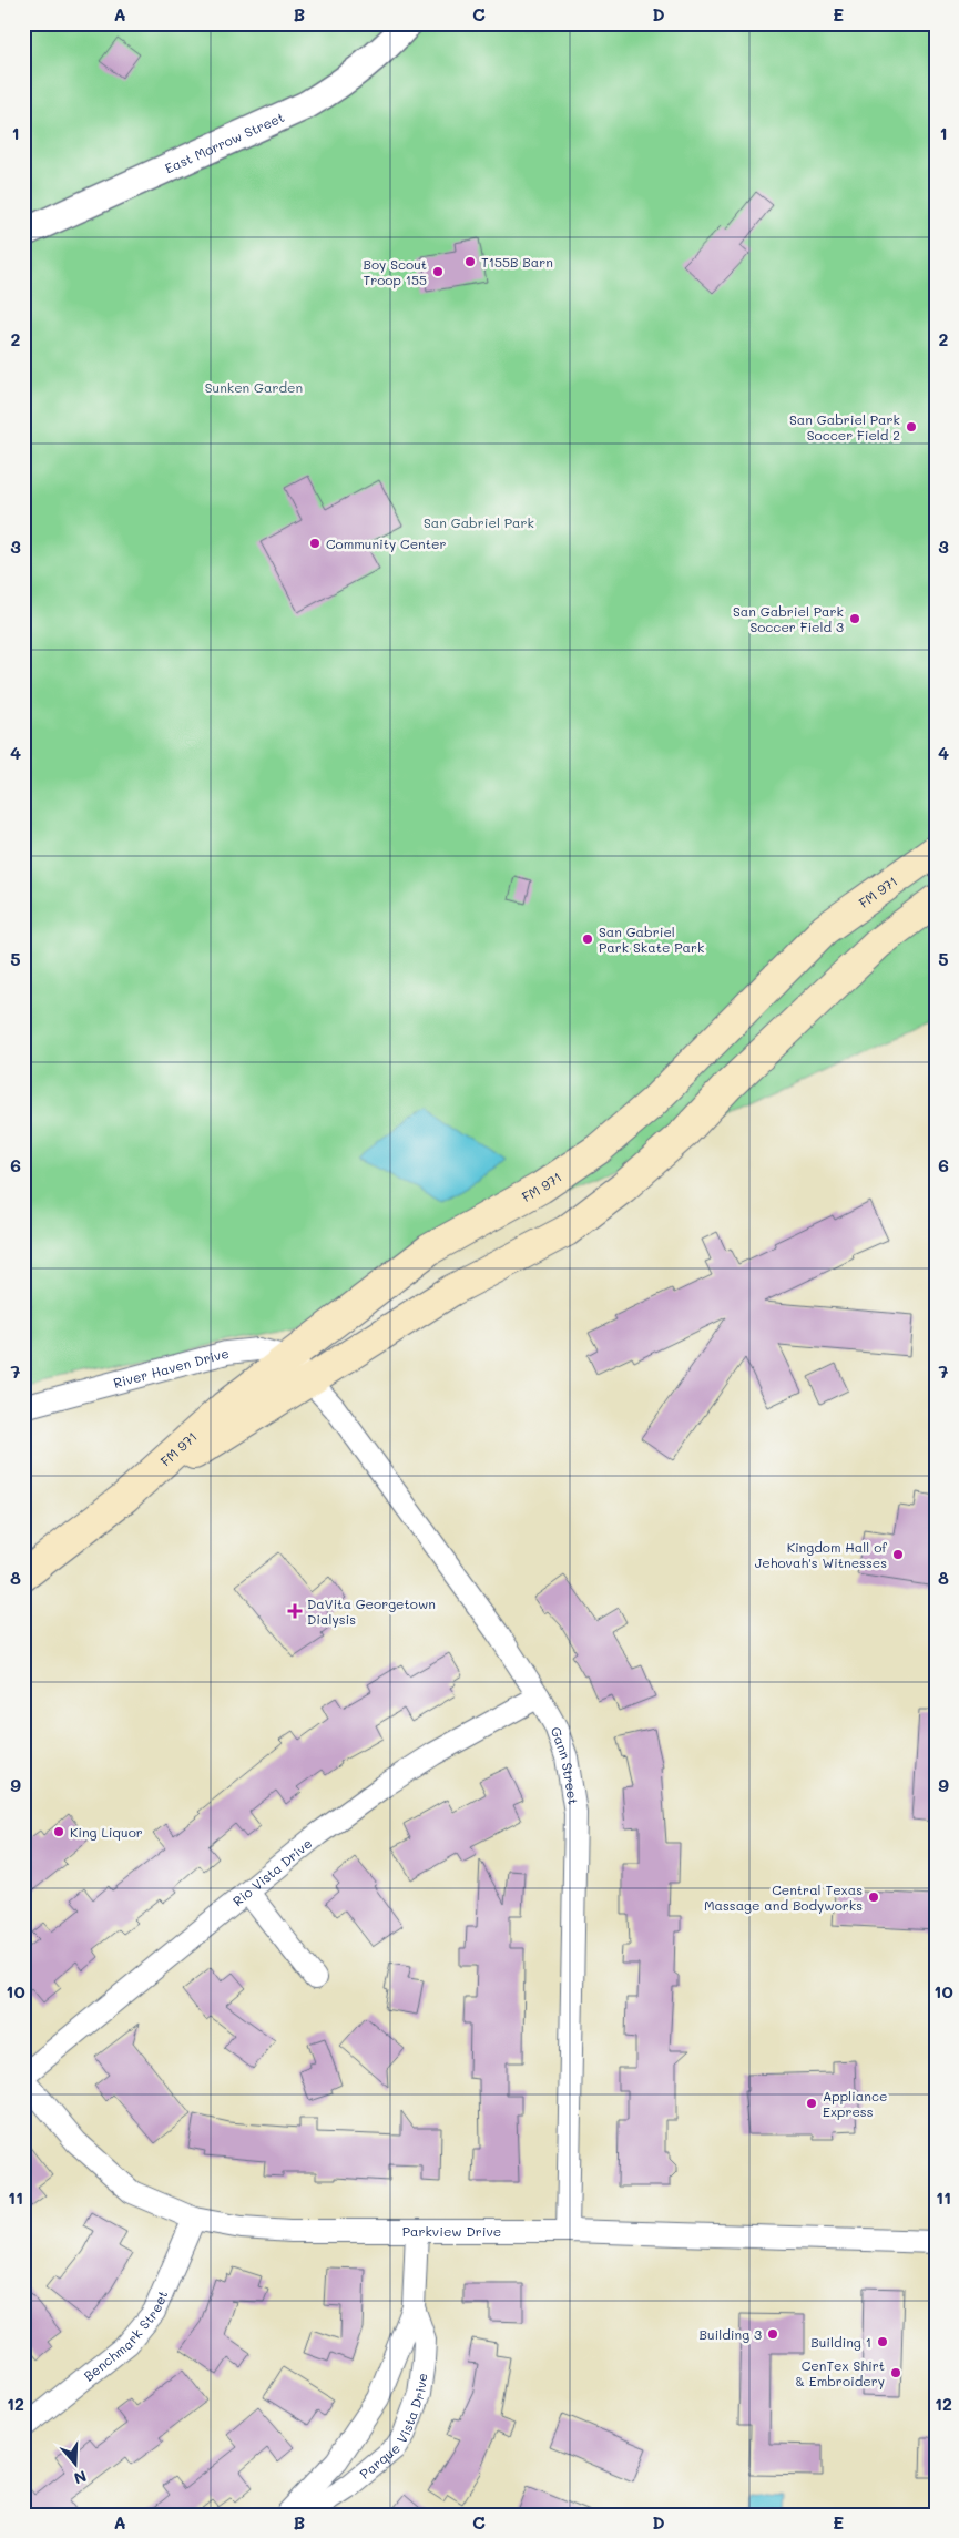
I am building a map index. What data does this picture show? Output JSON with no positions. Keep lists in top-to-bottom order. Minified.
{"streets":{"main road":["FM 971"],"street":["East Morrow Street","River Haven Drive","Gann Street","Rio Vista Drive","Parkview Drive","Benchmark Street","Parque Vista Drive"]},"crossings":[["FM 971","River Haven Drive"],["FM 971","Gann Street"],["River Haven Drive","Gann Street"],["Gann Street","Rio Vista Drive"],["Gann Street","Parkview Drive"],["Rio Vista Drive","Parkview Drive"],["Parkview Drive","Benchmark Street"],["Parkview Drive","Parque Vista Drive"]],"parks":["Sunken Garden","San Gabriel Park"],"places":{"other":["T155B Barn","Boy Scout Troop 155","San Gabriel Park Soccer Field 2","Community Center","San Gabriel Park Soccer Field 3","San Gabriel Park Skate Park","Kingdom Hall of Jehovah's Witnesses","King Liquor","Central Texas Massage and Bodyworks","Appliance Express","Building 3","Building 1","CenTex Shirt & Embroidery"],"health":["DaVita Georgetown Dialysis"]},"north":"bottom","grid":{"columns":["A","B","C","D","E"],"rows":["1","2","3","4","5","6","7","8","9","10","11","12"]}}
